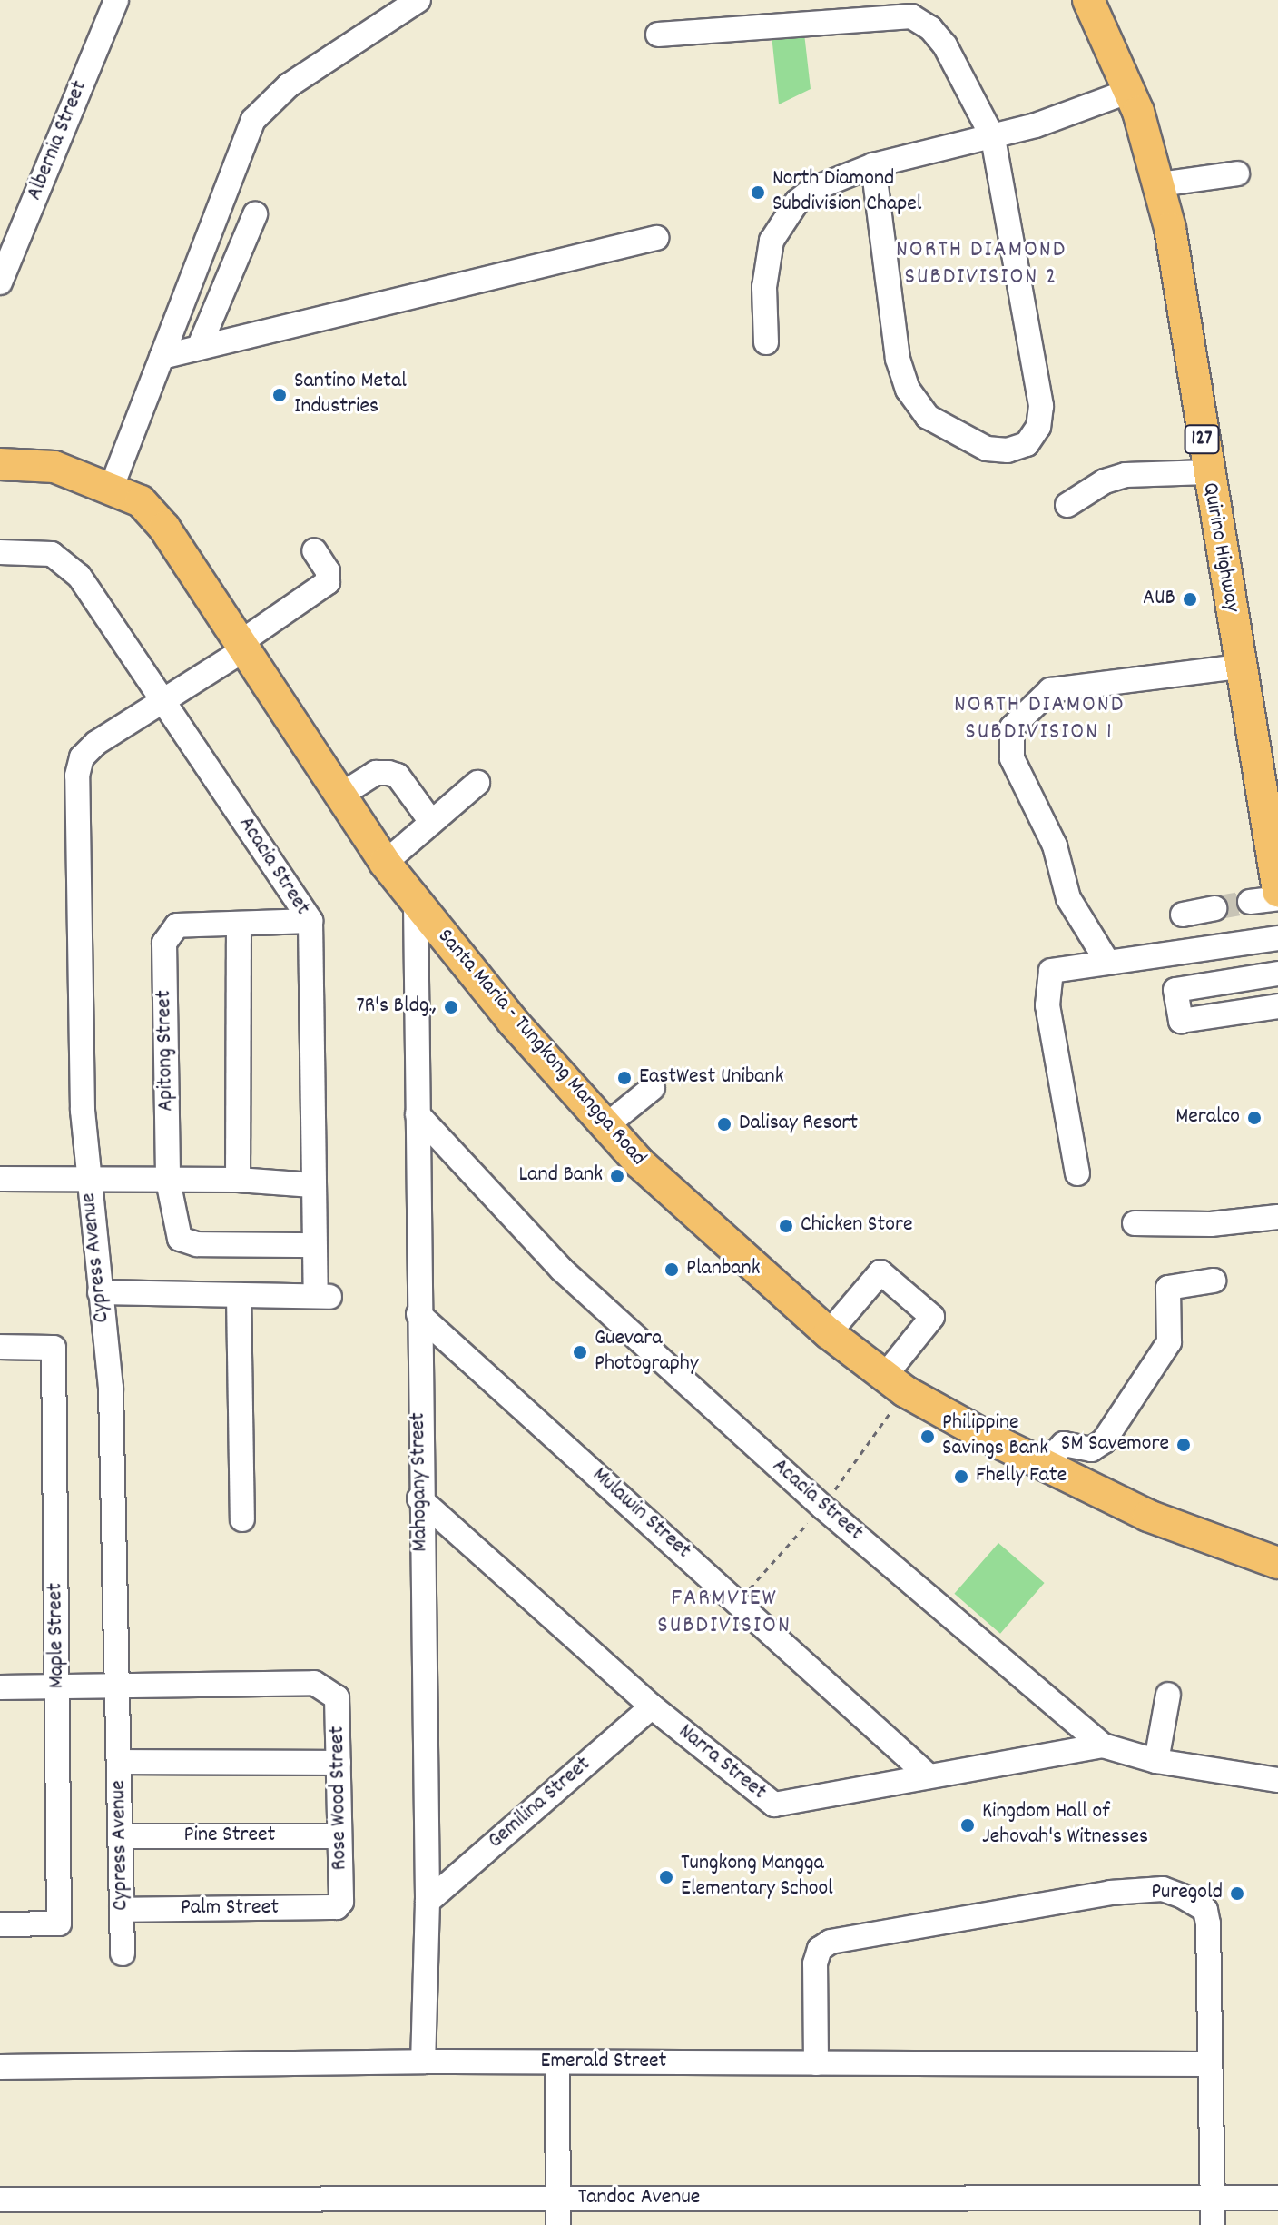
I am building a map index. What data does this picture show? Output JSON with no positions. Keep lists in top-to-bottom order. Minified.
{"streets":{"main road":["127","Quirino Highway","Santa Maria - Tungkong Mangga Road"],"street":["Albernia Street","Acacia Street","Apitong Street","Cypress Avenue","Mahogany Street","Mulawin Street","Maple Street","Narra Street","Rose Wood Street","Gemilina Street","Pine Street","Palm Street","Emerald Street","Tandoc Avenue"]},"crossings":[["Acacia Street","Apitong Street"],["Acacia Street","Cypress Avenue"],["Acacia Street","Mahogany Street"],["Acacia Street","Narra Street"],["Santa Maria - Tungkong Mangga Road","Cypress Avenue"],["Santa Maria - Tungkong Mangga Road","Mahogany Street"],["Cypress Avenue","Rose Wood Street"],["Cypress Avenue","Pine Street"],["Cypress Avenue","Palm Street"],["Mahogany Street","Mulawin Street"],["Mahogany Street","Narra Street"],["Mahogany Street","Gemilina Street"],["Mahogany Street","Emerald Street"],["Mulawin Street","Narra Street"],["Narra Street","Gemilina Street"],["Rose Wood Street","Pine Street"],["Rose Wood Street","Palm Street"]],"districts":["NORTH DIAMOND SUBDIVISION 2","NORTH DIAMOND SUBDIVISION 1","FARMVIEW SUBDIVISION"],"places":["North Diamond Subdivision Chapel","Santino Metal Industries","AUB","7R's Bldg.,","EastWest Unibank","Meralco","Dalisay Resort","Land Bank","Chicken Store","Planbank","Guevara Photography","Philippine Savings Bank","SM Savemore","Fhelly Fate","Kingdom Hall of Jehovah's Witnesses","Tungkong Mangga Elementary School","Puregold"]}
